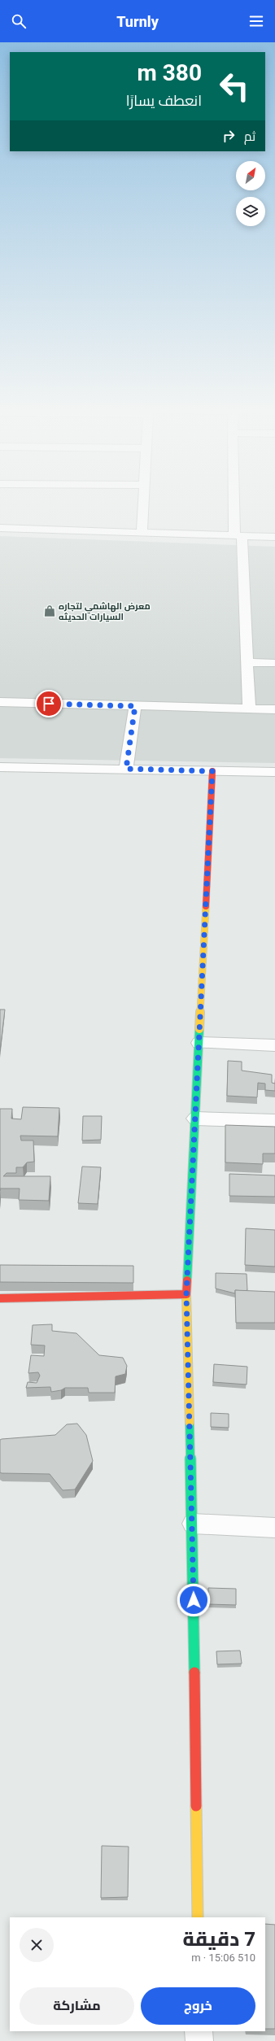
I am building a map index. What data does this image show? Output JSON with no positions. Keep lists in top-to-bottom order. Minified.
{"places":{"shop":["معرض الهاشمي لتجاره السيارات الحديثه"]},"north":"top right","page":{"header":"Turnly","turn":["380 m","انعطف يسارًا"],"then":"ثم","heading":["7 دقيقة","510 m · 15:06"],"buttons":["خروج","مشاركة"]}}
